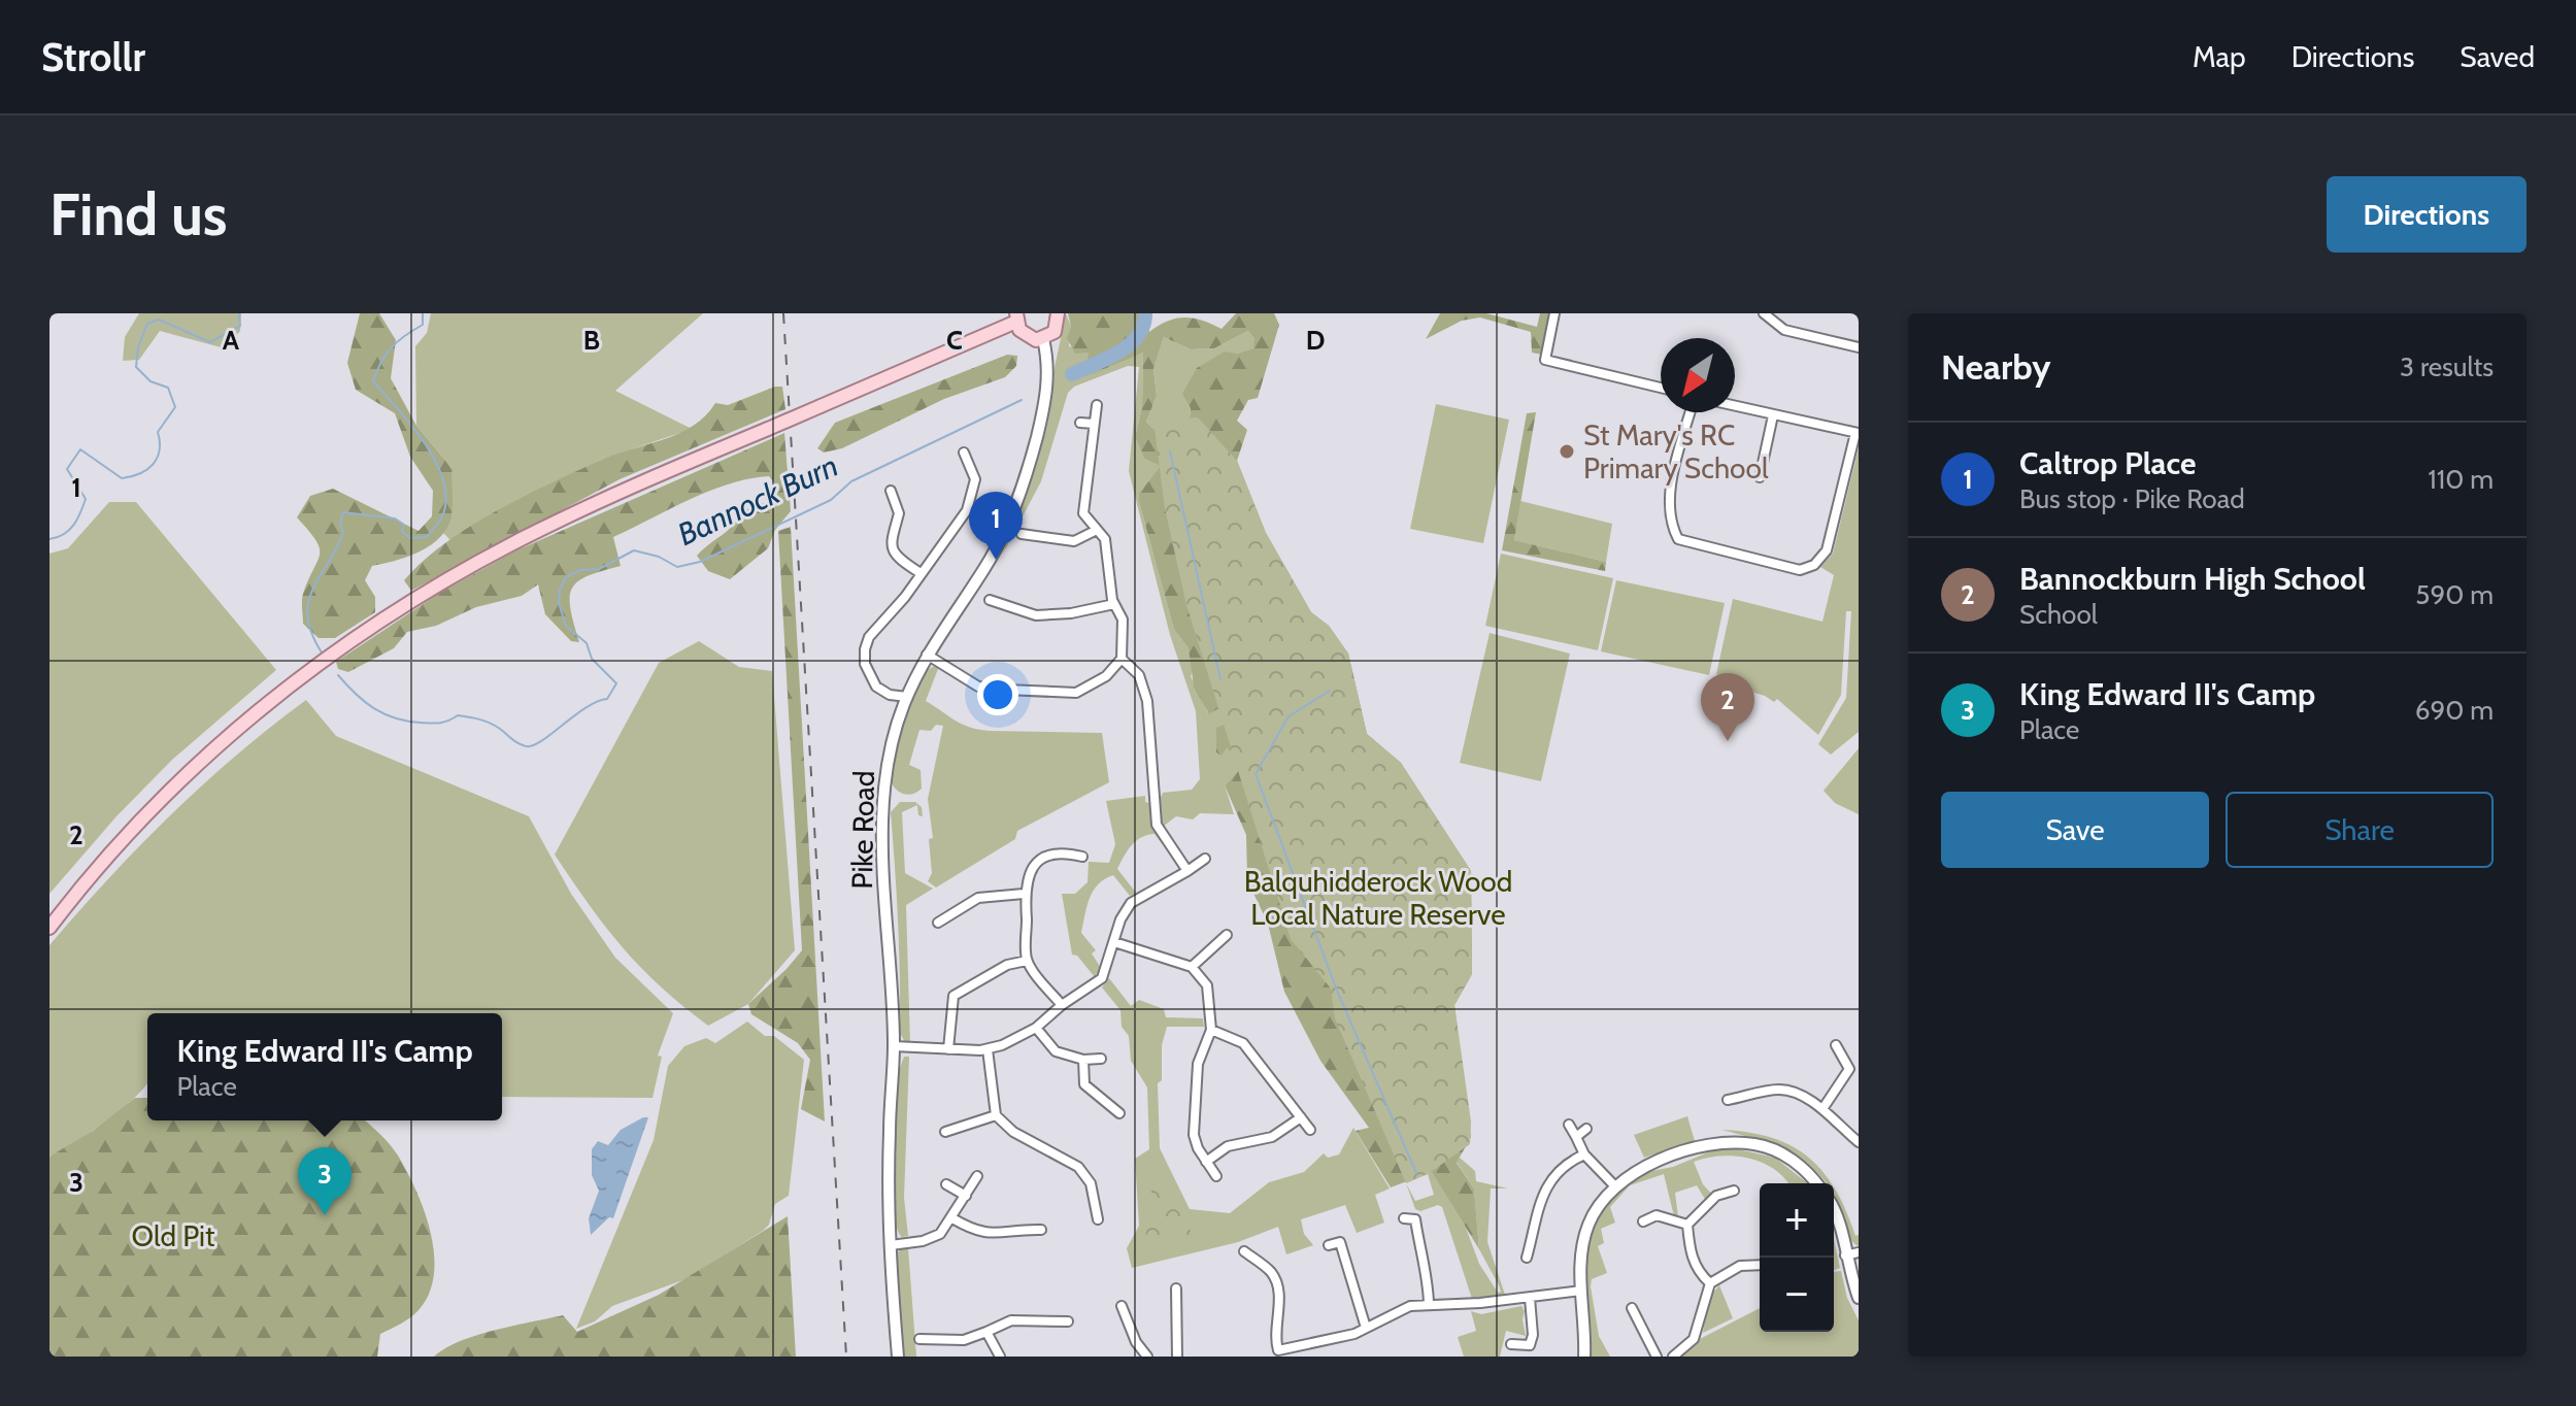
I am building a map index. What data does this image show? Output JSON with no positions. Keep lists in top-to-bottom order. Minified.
{"streets":{"street":["Pike Road"]},"water":["Bannock Burn"],"parks":["Balquhidderock Wood Local Nature Reserve","Old Pit"],"places":["St Mary's RC Primary School"],"north":"bottom left","page":{"header":"Strollr","nav":["Map","Directions","Saved"],"buttons":["Directions",["Save","Share"]],"title":"Find us","heading":["Nearby","3 results"],"list":[{"mark":"1","name":"Caltrop Place","note":"Bus stop · Pike Road","value":"110 m"},{"mark":"2","name":"Bannockburn High School","note":"School","value":"590 m"},{"mark":"3","name":"King Edward II's Camp","note":"Place","value":"690 m"}],"pins":["1","2","3"],"popup":["King Edward II's Camp","Place"],"map_buttons":["+","−"]},"grid":{"columns":["A","B","C","D"],"rows":["1","2","3"]}}
